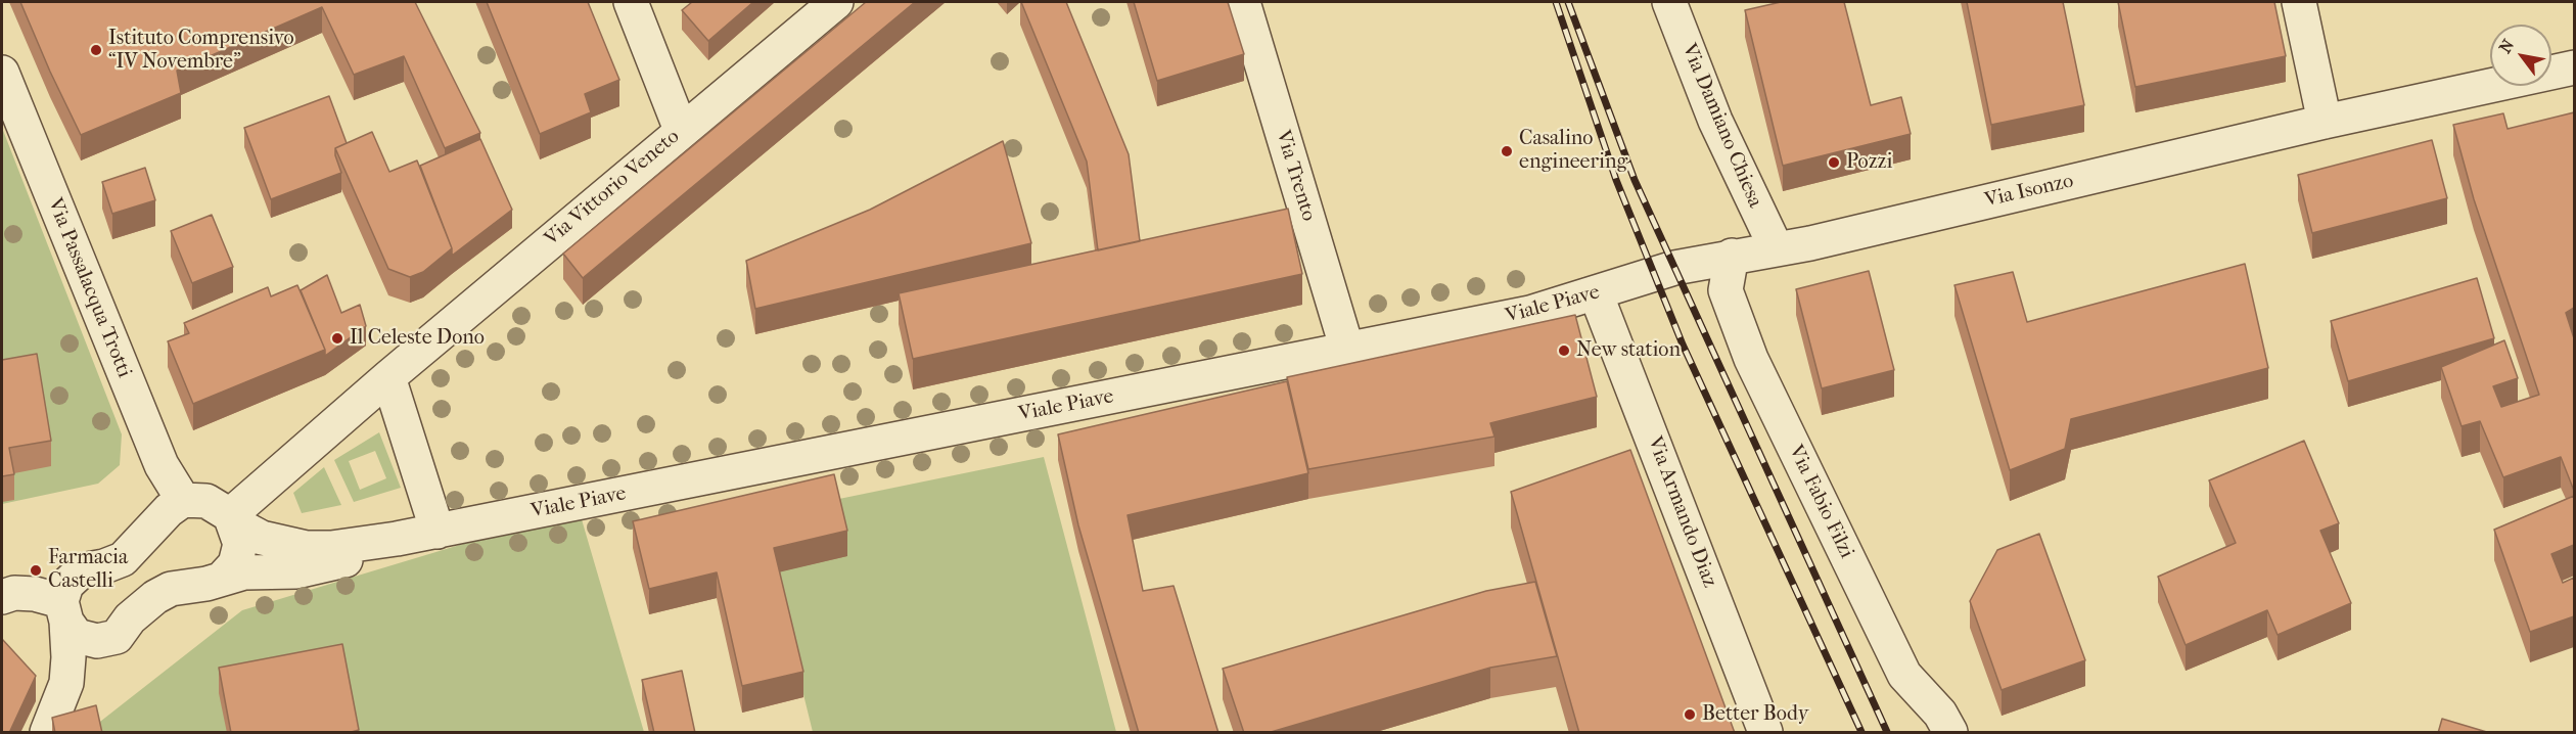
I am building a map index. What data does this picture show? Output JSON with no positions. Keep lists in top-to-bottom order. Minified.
{"streets":{"street":["Via Damiano Chiesa","Via Trento","Via Vittorio Veneto","Via Isonzo","Via Passalacqua Trotti","Viale Piave","Via Fabio Filzi","Via Armando Diaz"]},"crossings":[["Via Damiano Chiesa","Via Isonzo"],["Via Trento","Viale Piave"],["Via Isonzo","Viale Piave"],["Via Isonzo","Via Fabio Filzi"],["Viale Piave","Via Fabio Filzi"],["Viale Piave","Via Armando Diaz"]],"places":["Istituto Comprensivo “IV Novembre”","Casalino engineering","Pozzi","Il Celeste Dono","New station","Farmacia Castelli","Better Body"],"north":"top left"}
